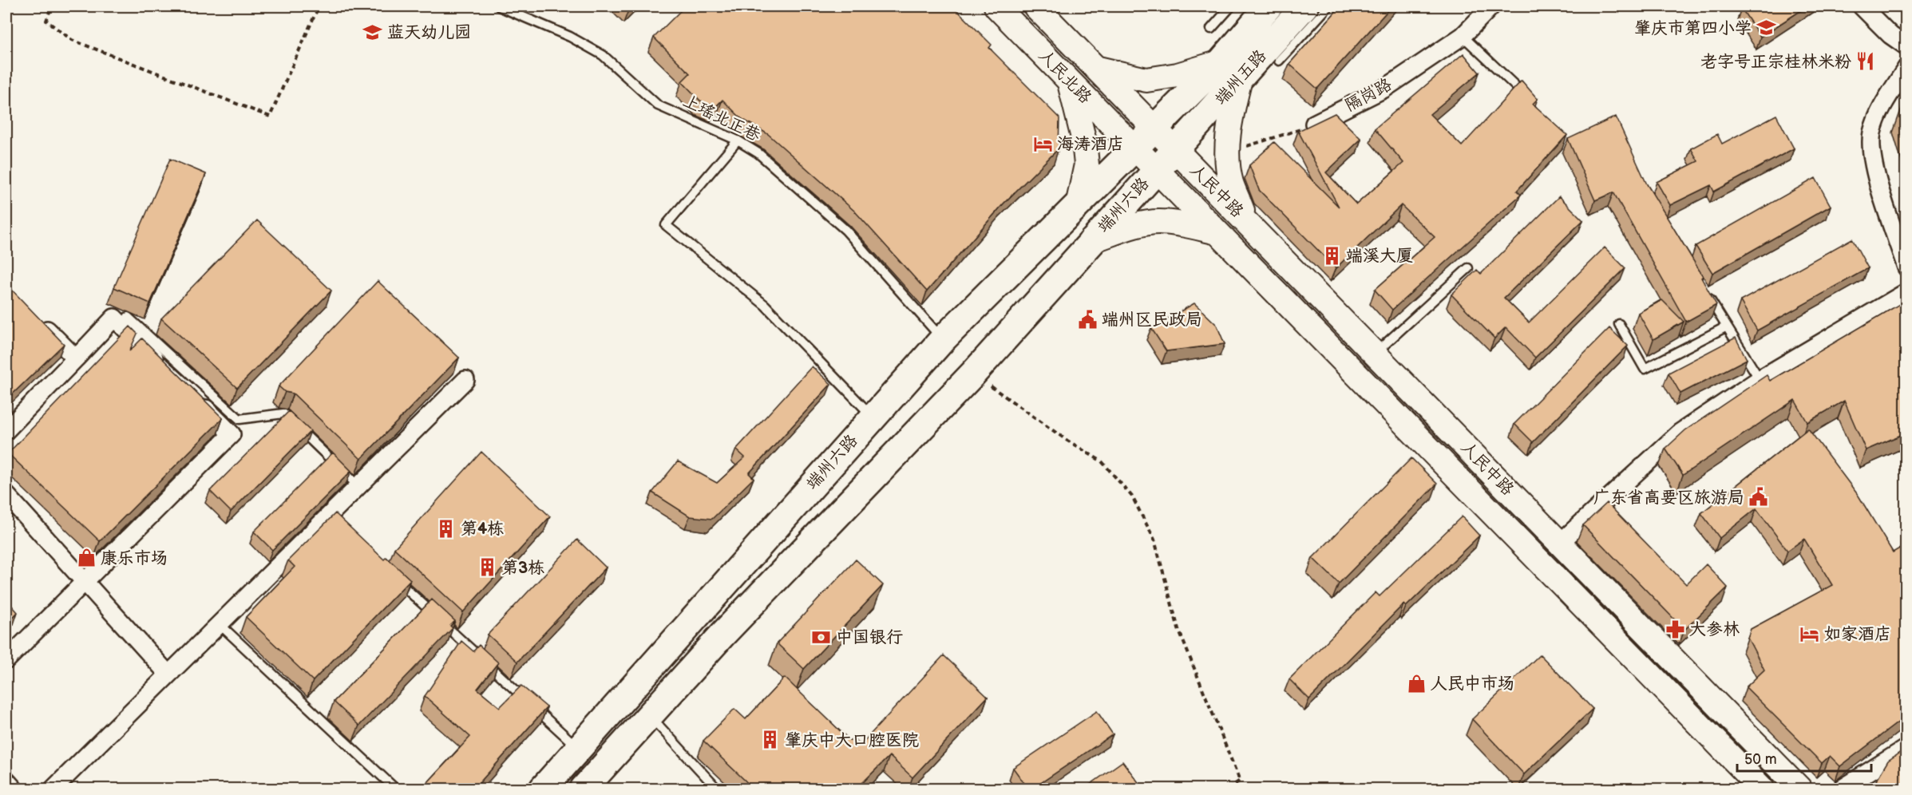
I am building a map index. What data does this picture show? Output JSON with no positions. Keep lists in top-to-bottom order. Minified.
{"streets":{"main road":["人民北路","端州五路","人民中路","端州六路"],"street":["隔岗路"],"lane":["上瑶北正巷"]},"crossings":[["人民北路","端州五路"],["人民北路","人民中路"],["人民北路","端州六路"],["端州五路","人民中路"],["端州五路","端州六路"],["上瑶北正巷","端州六路"],["人民中路","端州六路"]],"places":{"school or university":["肇庆市第四小学","蓝天幼儿园"],"restaurant":["老字号正宗桂林米粉"],"hotel":["海涛酒店","如家酒店"],"building":["端溪大厦","第4栋","第3栋","肇庆中大口腔医院"],"public building":["端州区民政局","广东省高要区旅游局"],"shop":["康乐市场","人民中市场"],"pharmacy":["大参林"],"bank":["中国银行"]},"scale_bar":"50 m"}
